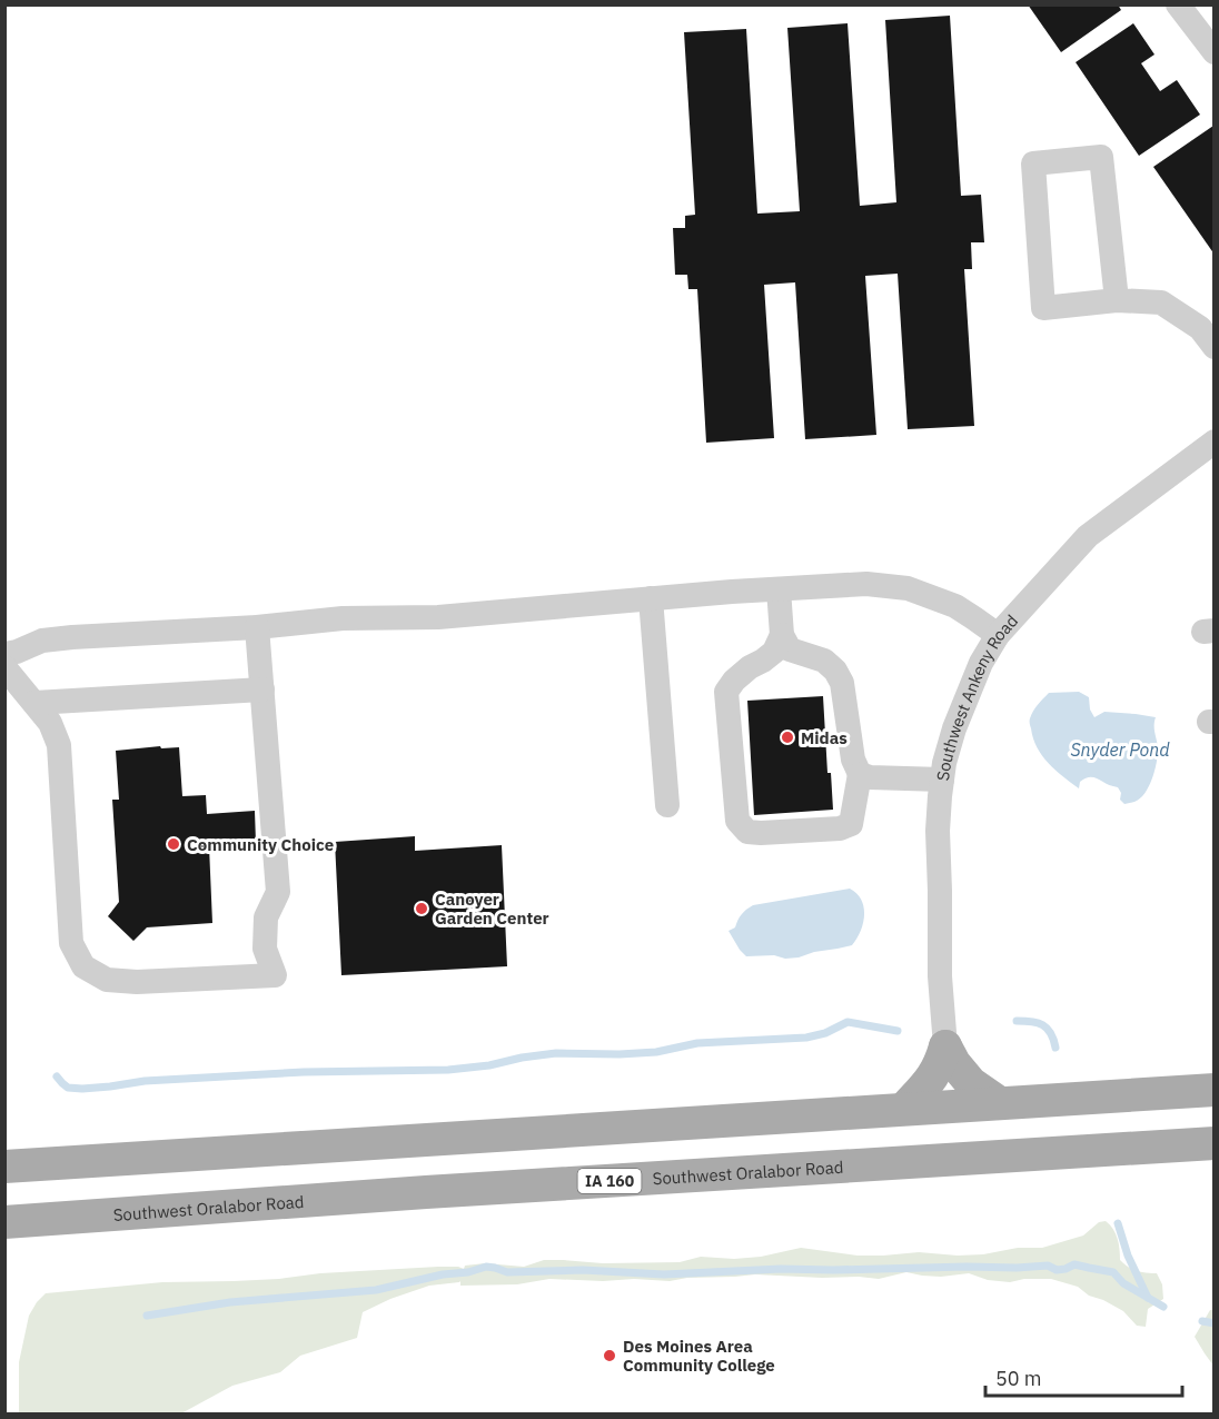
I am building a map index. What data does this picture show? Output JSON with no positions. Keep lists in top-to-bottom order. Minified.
{"streets":{"main road":["Southwest Oralabor Road","IA 160"],"street":["Southwest Ankeny Road"]},"water":["Snyder Pond"],"places":["Midas","Community Choice","Canoyer Garden Center","Des Moines Area Community College"],"scale_bar":"50 m"}
